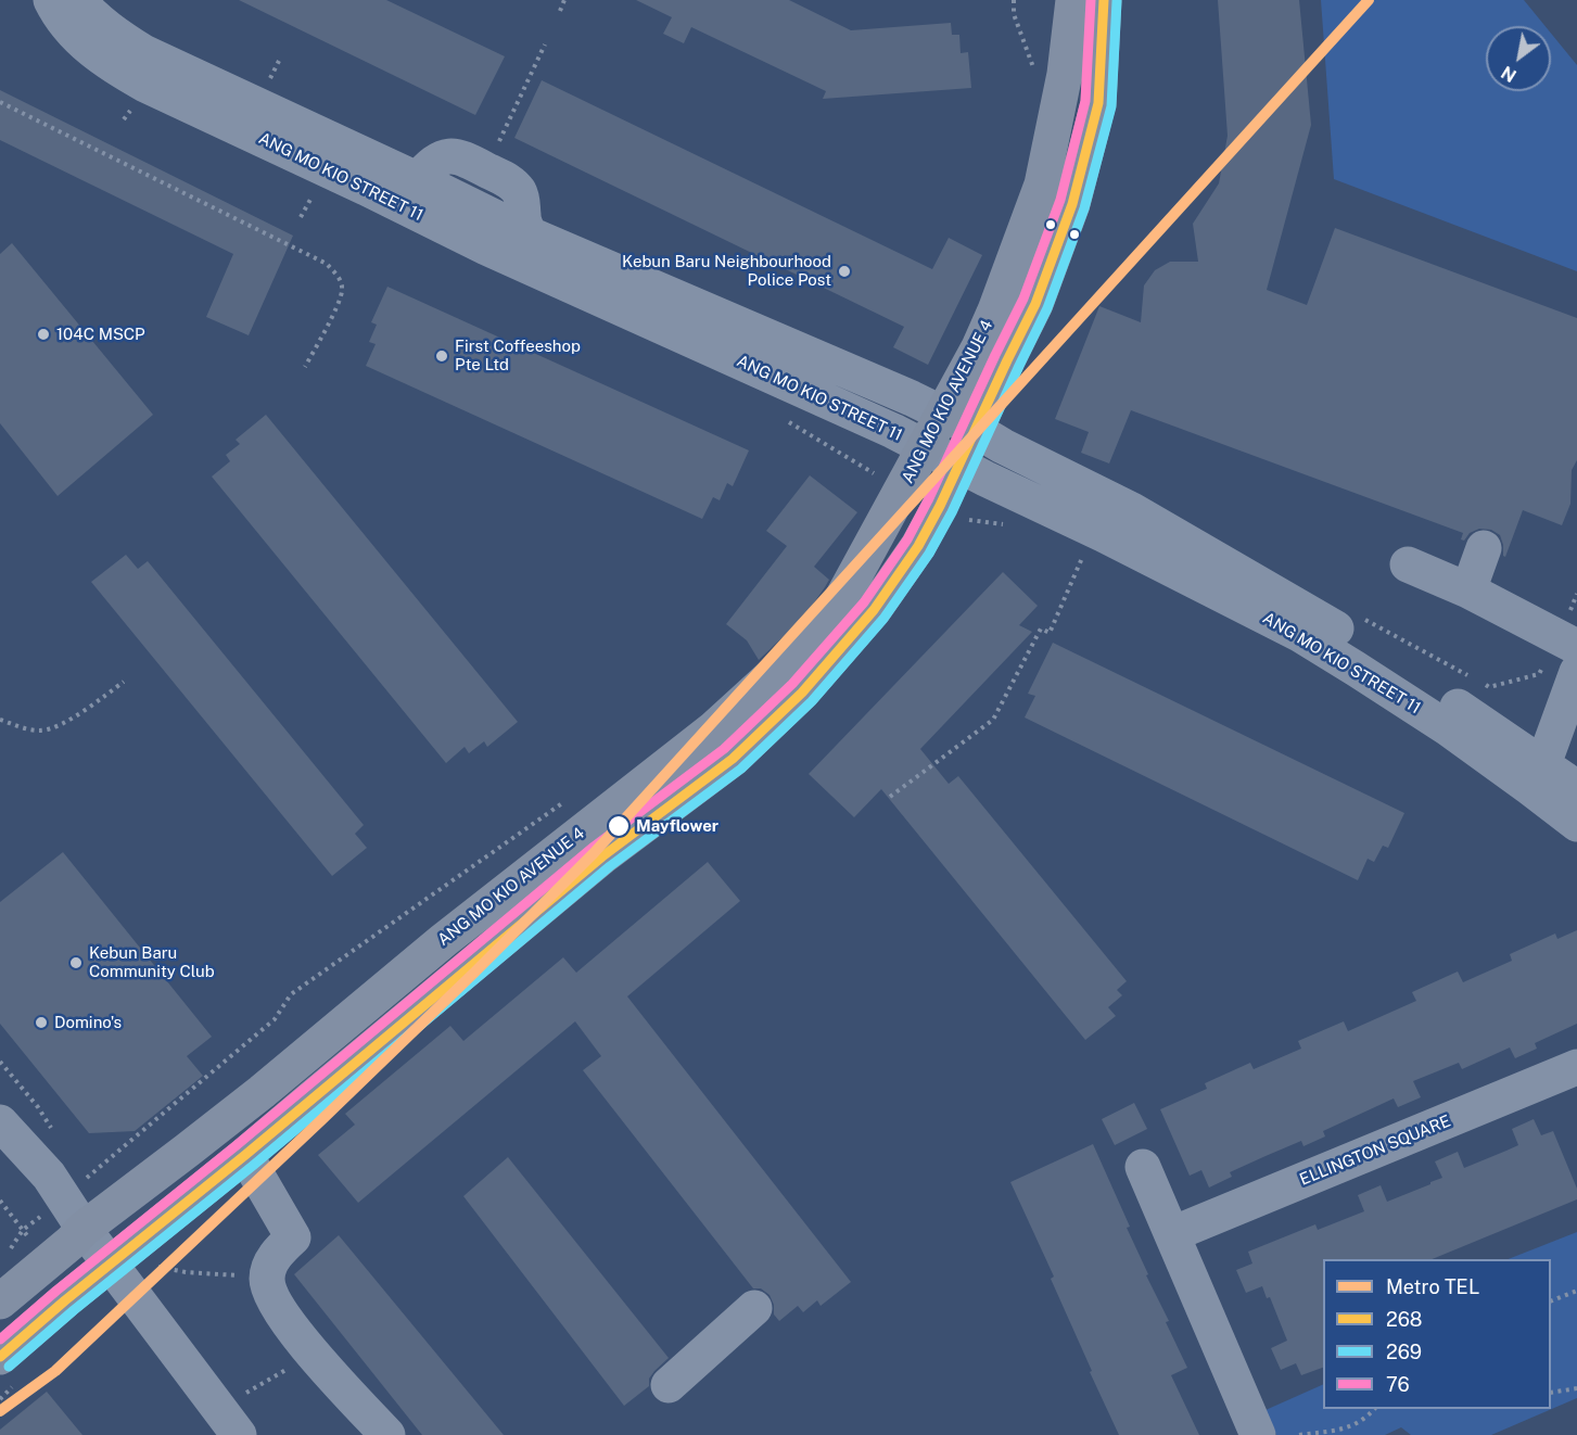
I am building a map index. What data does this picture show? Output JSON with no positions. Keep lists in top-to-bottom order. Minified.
{"streets":{"main road":["ANG MO KIO AVENUE 4"],"street":["ANG MO KIO STREET 11","ELLINGTON SQUARE"]},"crossings":[["ANG MO KIO STREET 11","ANG MO KIO AVENUE 4"]],"places":["Kebun Baru Neighbourhood Police Post","104C MSCP","First Coffeeshop Pte Ltd","Mayflower","Kebun Baru Community Club","Domino's"],"lines":["metro line TEL","transit line 268","transit line 76","transit line 269"],"legend":["Metro TEL","268","269","76"],"north":"bottom left"}
